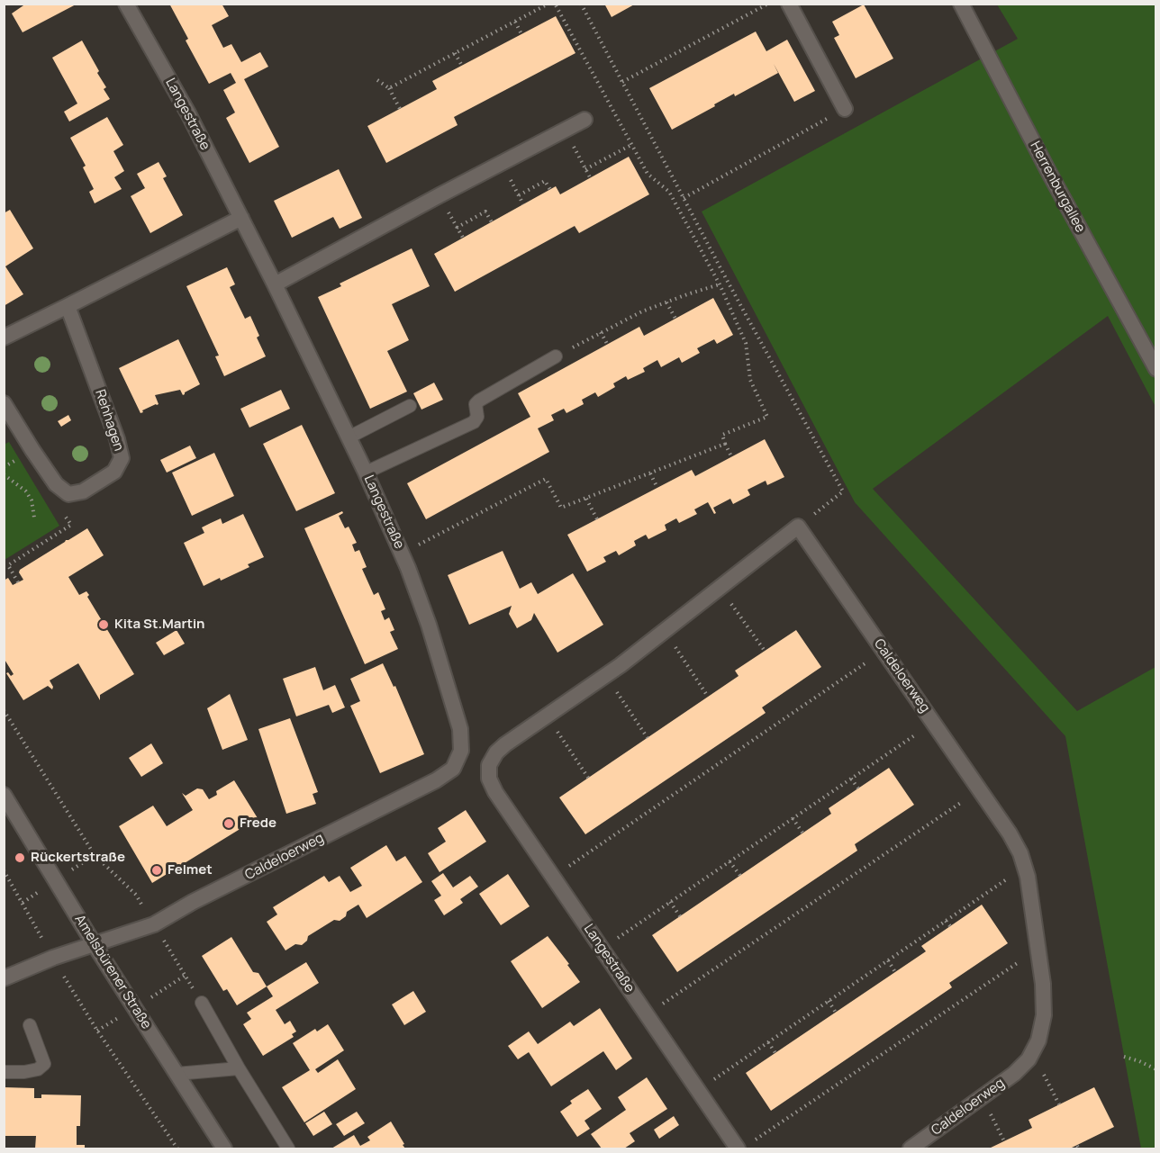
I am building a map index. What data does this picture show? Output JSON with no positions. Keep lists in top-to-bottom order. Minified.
{"streets":{"street":["Langestraße","Herrenburgallee","Rehhagen","Caldeloerweg","Amelsbürener Straße"]},"crossings":[["Langestraße","Caldeloerweg"],["Caldeloerweg","Amelsbürener Straße"]],"places":["Kita St.Martin","Frede","Rückertstraße","Felmet"]}
